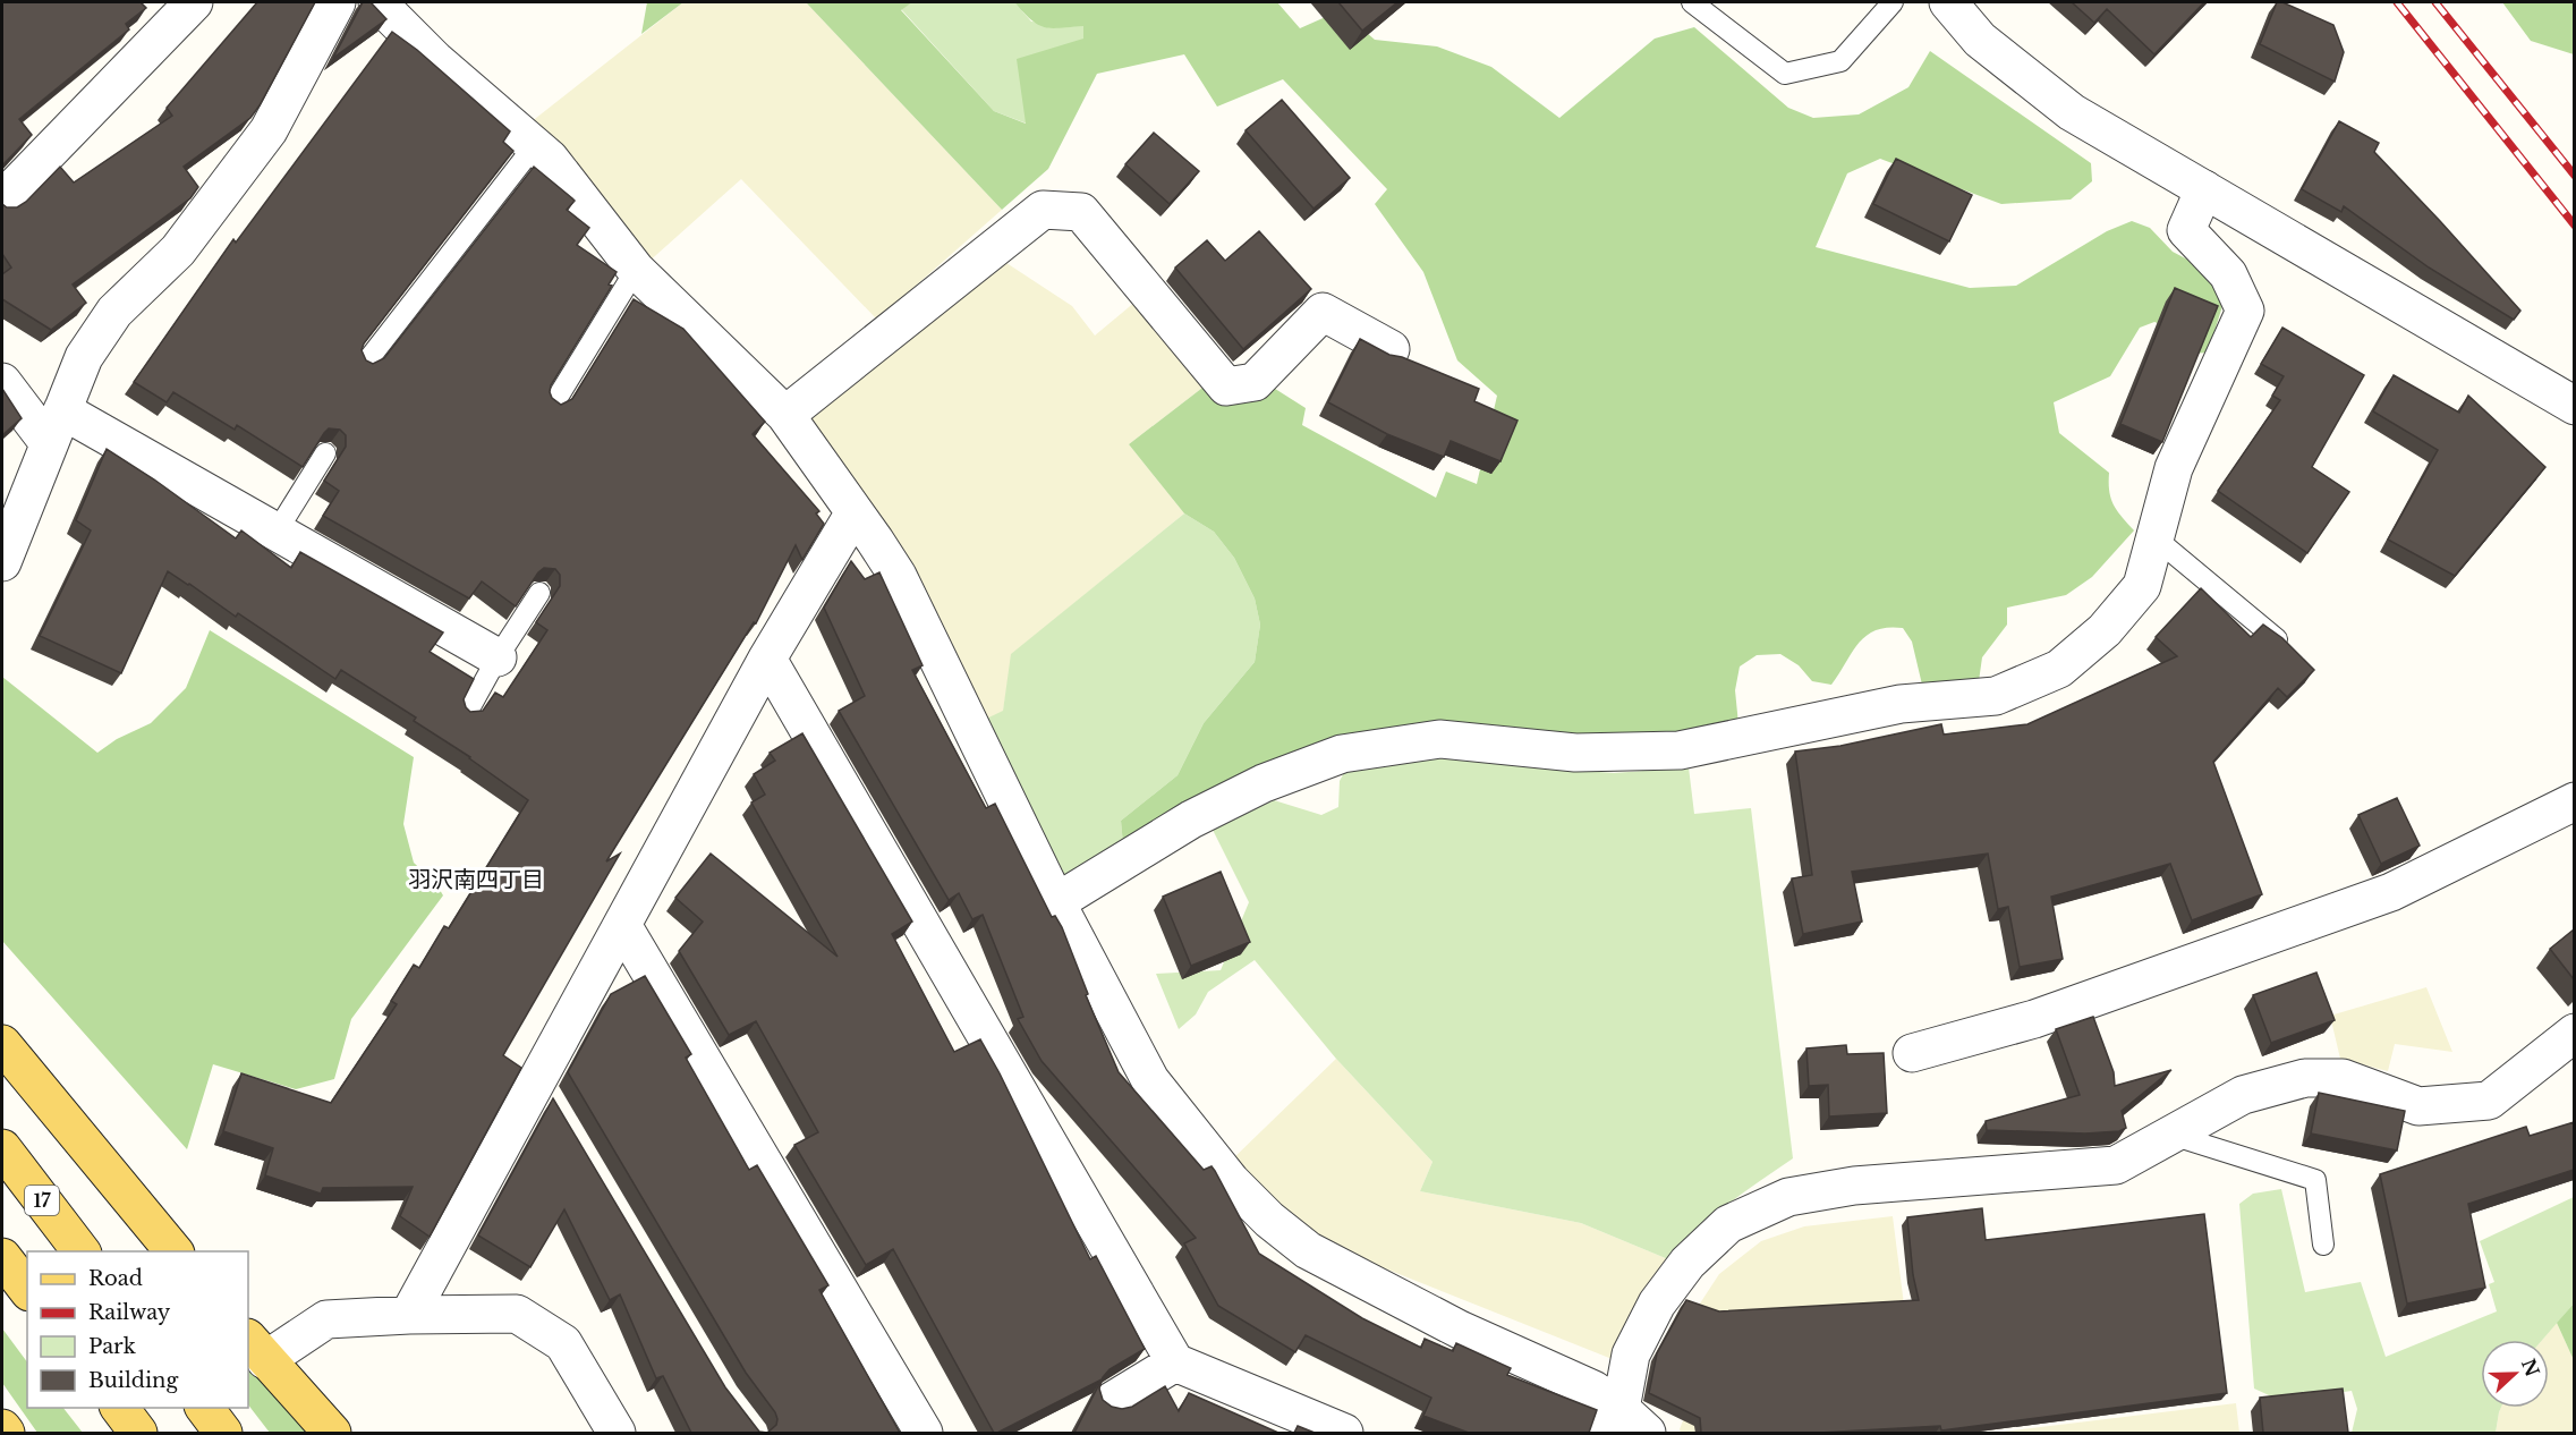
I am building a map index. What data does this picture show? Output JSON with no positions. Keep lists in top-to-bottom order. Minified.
{"streets":{"main road":["17"]},"districts":["羽沢南四丁目"],"legend":["Road","Railway","Park","Building"],"north":"right"}
